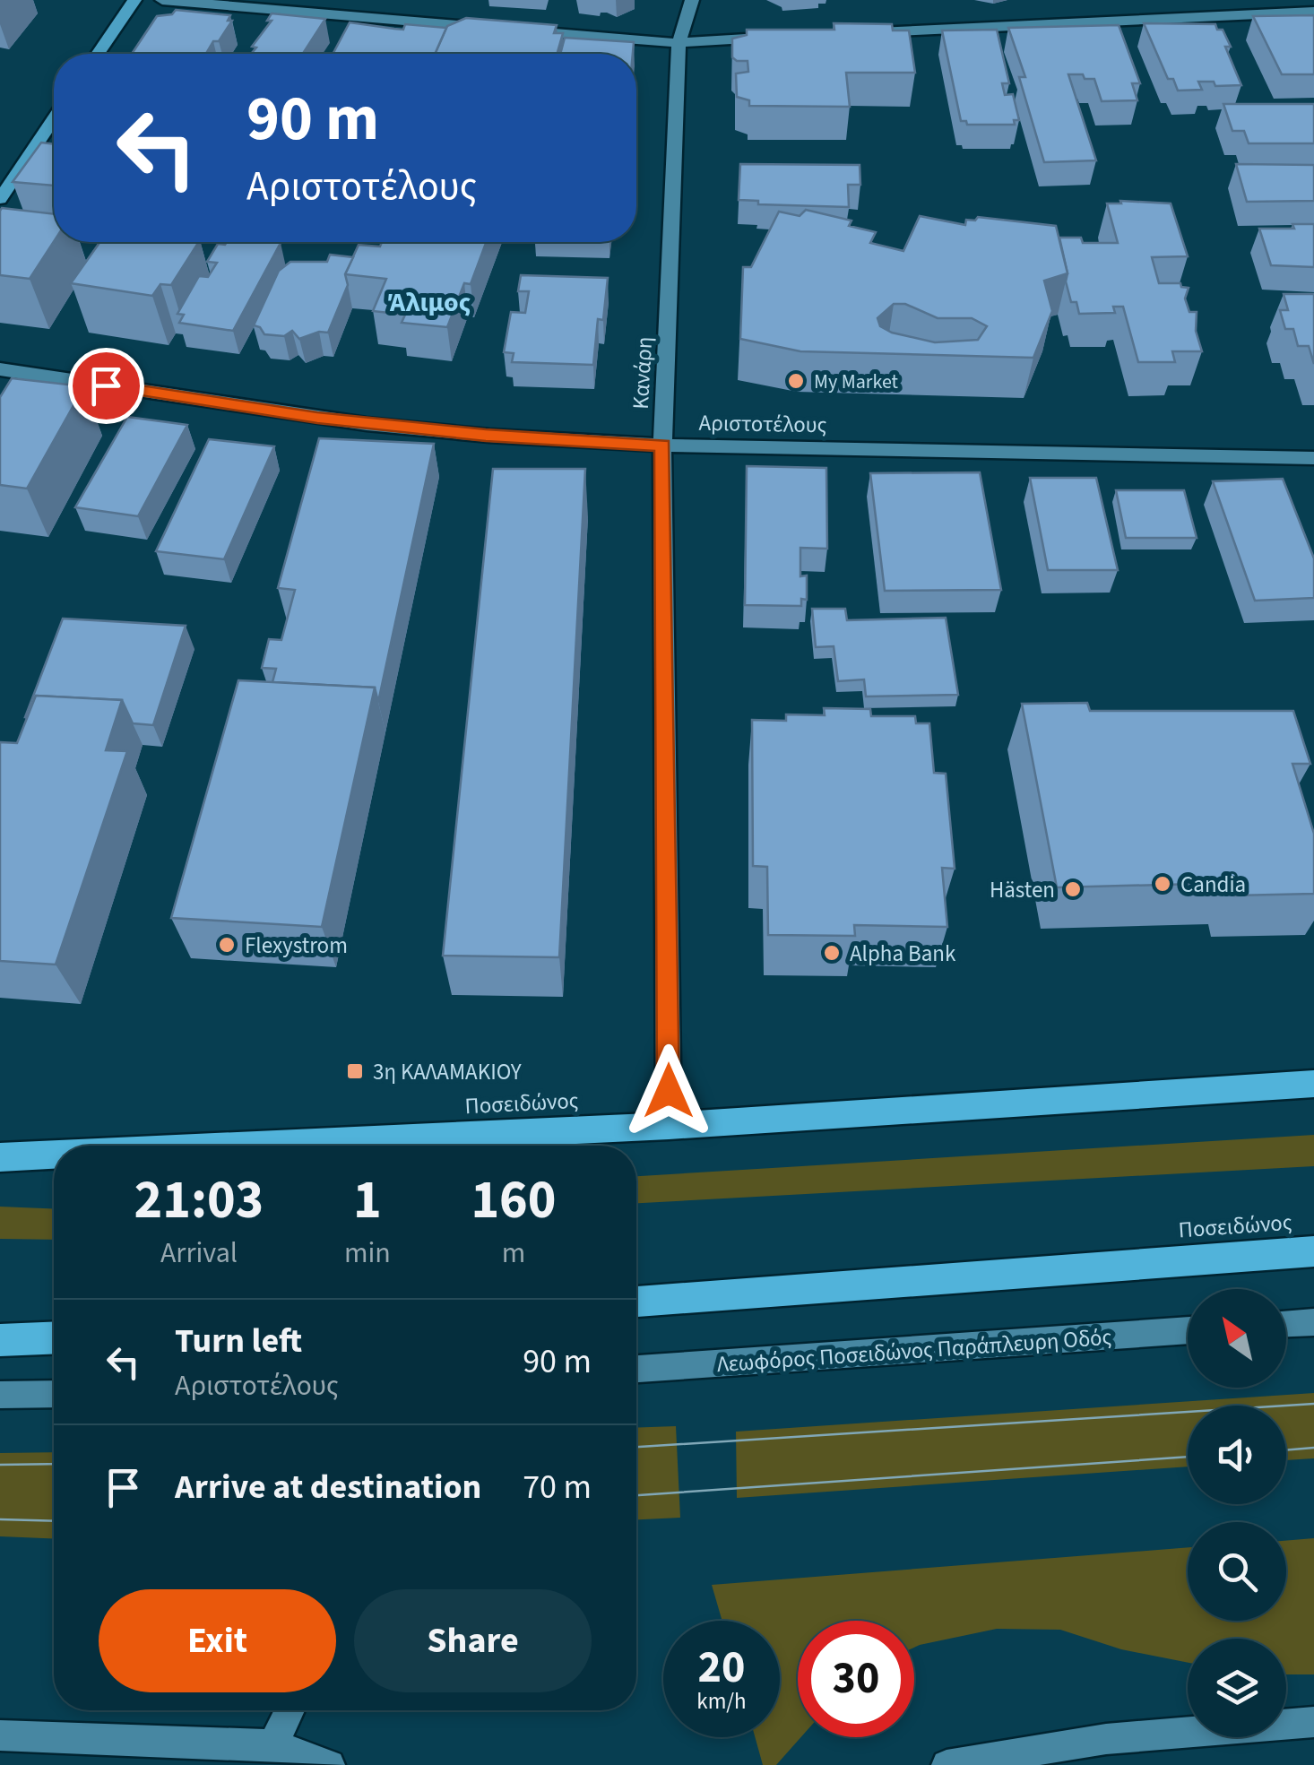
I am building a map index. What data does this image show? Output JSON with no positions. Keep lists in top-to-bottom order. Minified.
{"streets":{"highway":["Ποσειδώνος"],"street":["Κανάρη","Αριστοτέλους","Λεωφόρος Ποσειδώνος Παράπλευρη Οδός"]},"crossings":[["Κανάρη","Αριστοτέλους"],["Κανάρη","Ποσειδώνος"]],"districts":["Άλιμος"],"places":{"other":["My Market","Candia","Hästen","Flexystrom","Alpha Bank"],"transit":["3η ΚΑΛΑΜΑΚΙΟΥ"]},"north":"top left","page":{"turn":["90 m","Αριστοτέλους"],"eta":["21:03","Arrival","1","min","160","m"],"list":[{"name":"Turn left","note":"Αριστοτέλους","value":"90 m"},{"name":"Arrive at destination","value":"70 m"}],"buttons":["Exit","Share"],"speed":"20 km/h","limit":"30"}}
